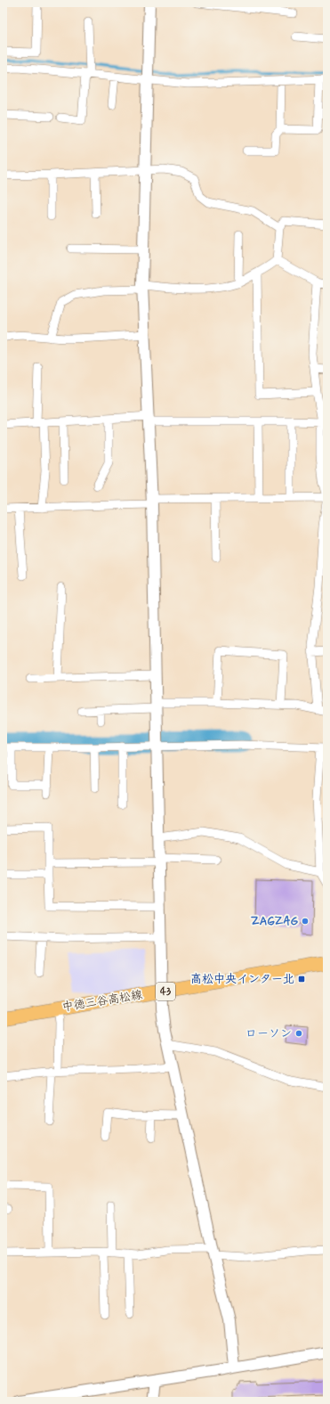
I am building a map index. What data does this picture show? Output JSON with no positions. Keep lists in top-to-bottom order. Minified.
{"streets":{"main road":["43","中徳三谷高松線"]},"places":{"other":["ZAGZAG","ローソン"],"transit":["高松中央インター北"]}}
